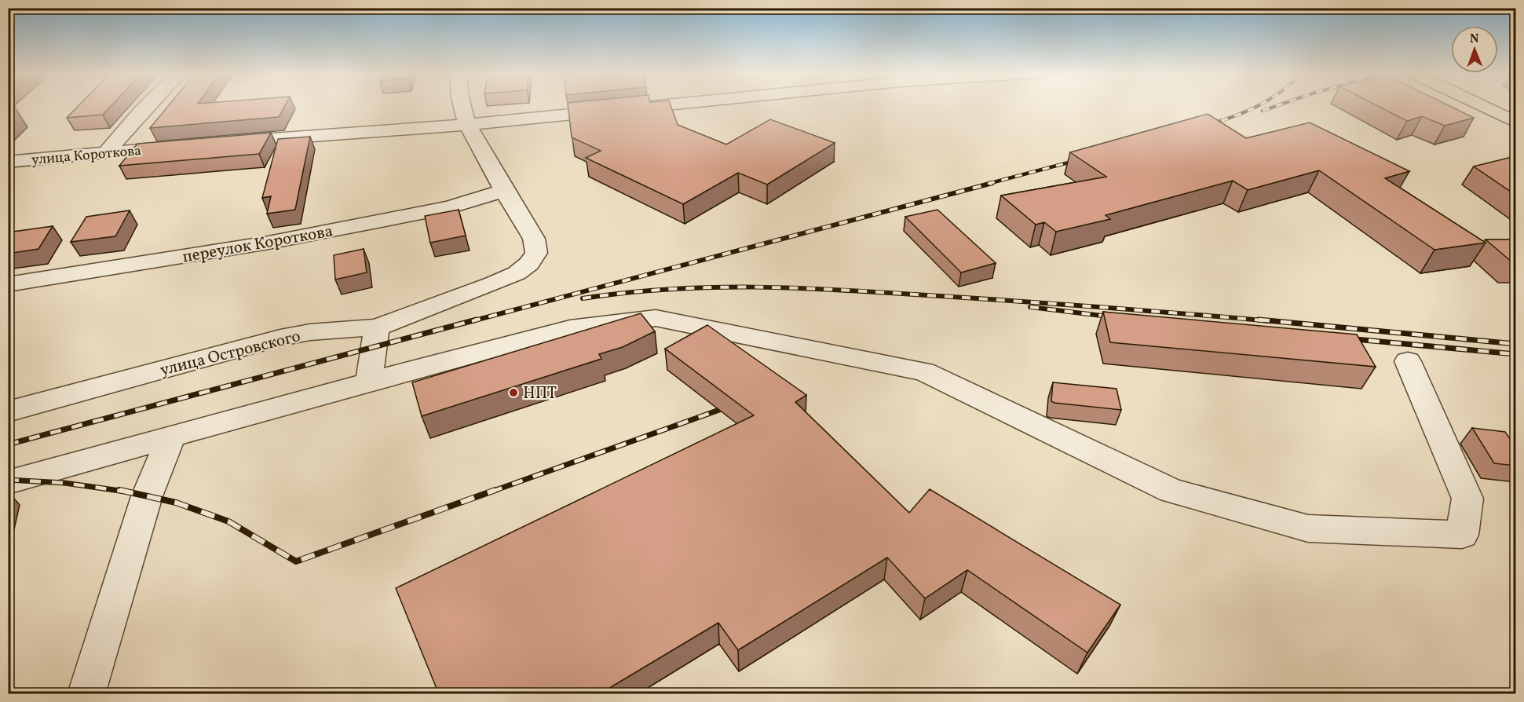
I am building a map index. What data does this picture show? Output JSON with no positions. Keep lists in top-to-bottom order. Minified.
{"streets":{"street":["улица Короткова","переулок Короткова","улица Островского"]},"crossings":[["переулок Короткова","улица Островского"]],"places":["НПТ"],"north":"top"}
